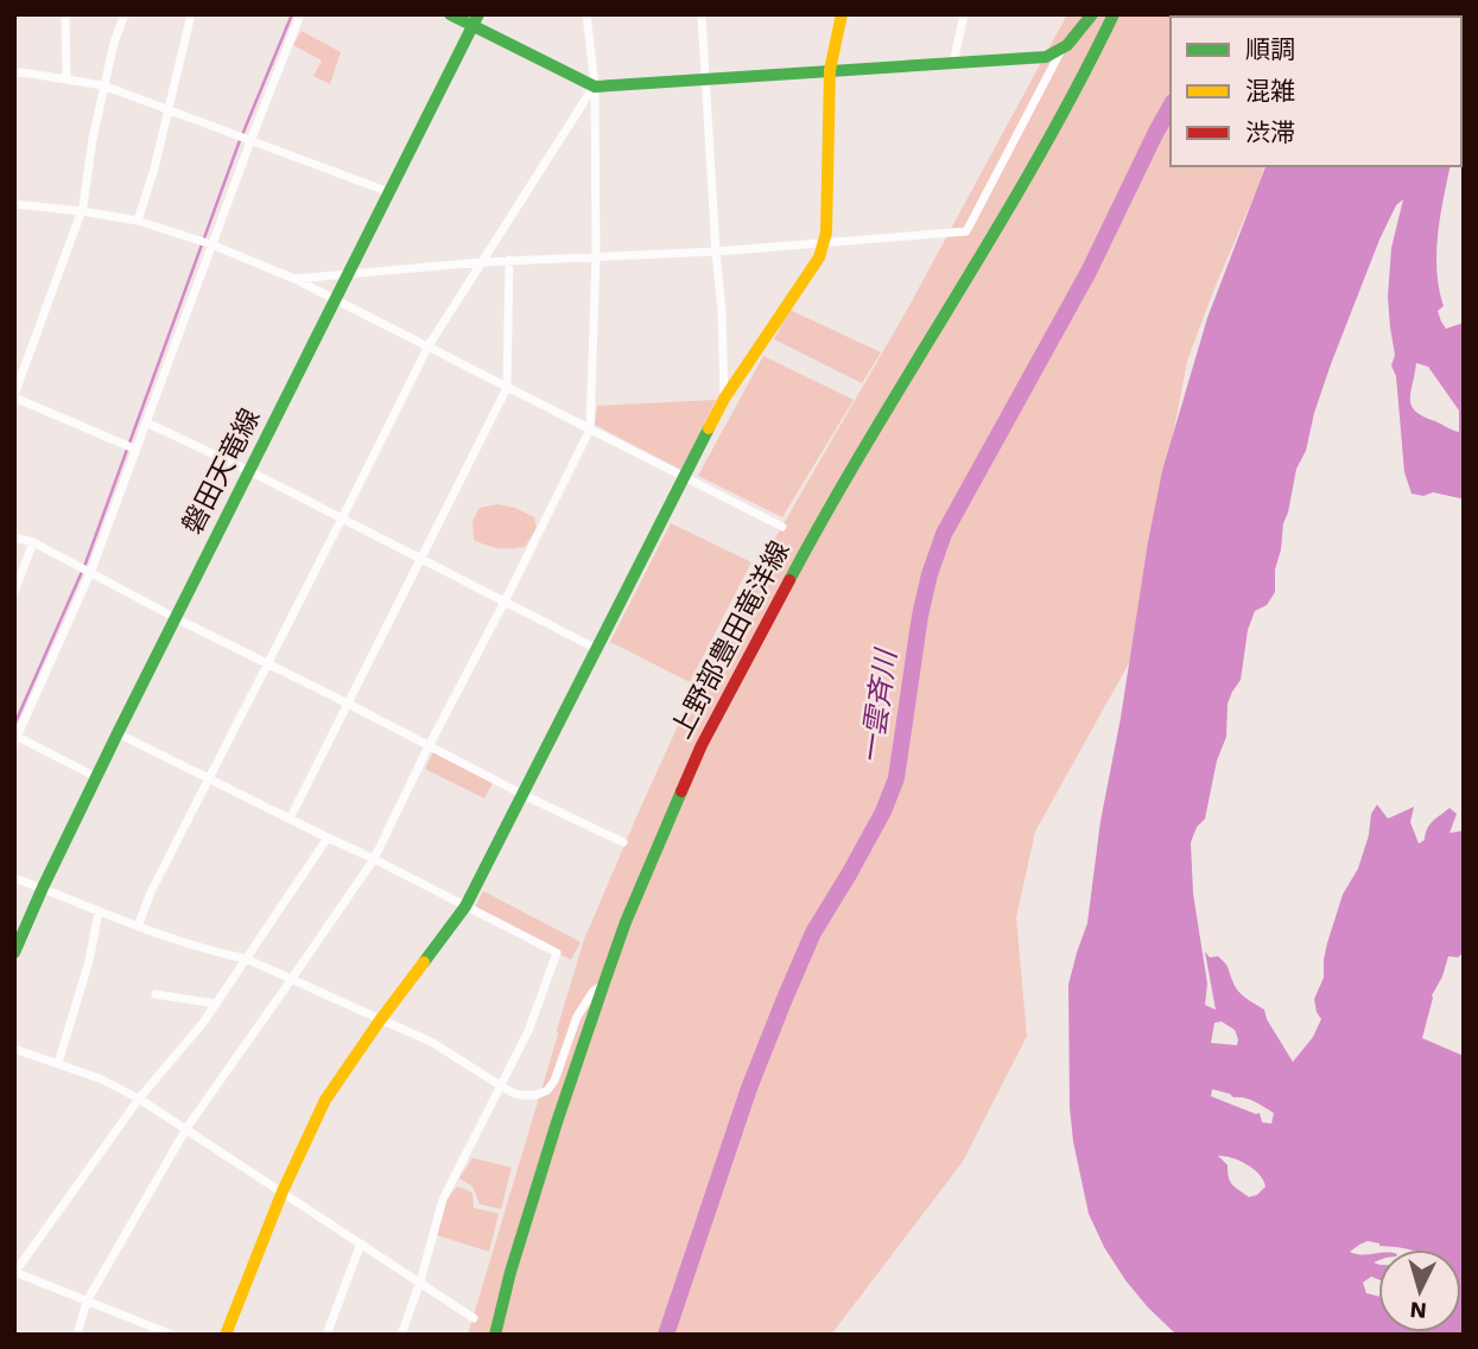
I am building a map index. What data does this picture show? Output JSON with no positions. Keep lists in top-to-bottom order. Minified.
{"streets":{"main road":["磐田天竜線","上野部豊田竜洋線"]},"water":["一雲斉川"],"legend":["順調","混雑","渋滞"],"north":"bottom"}
